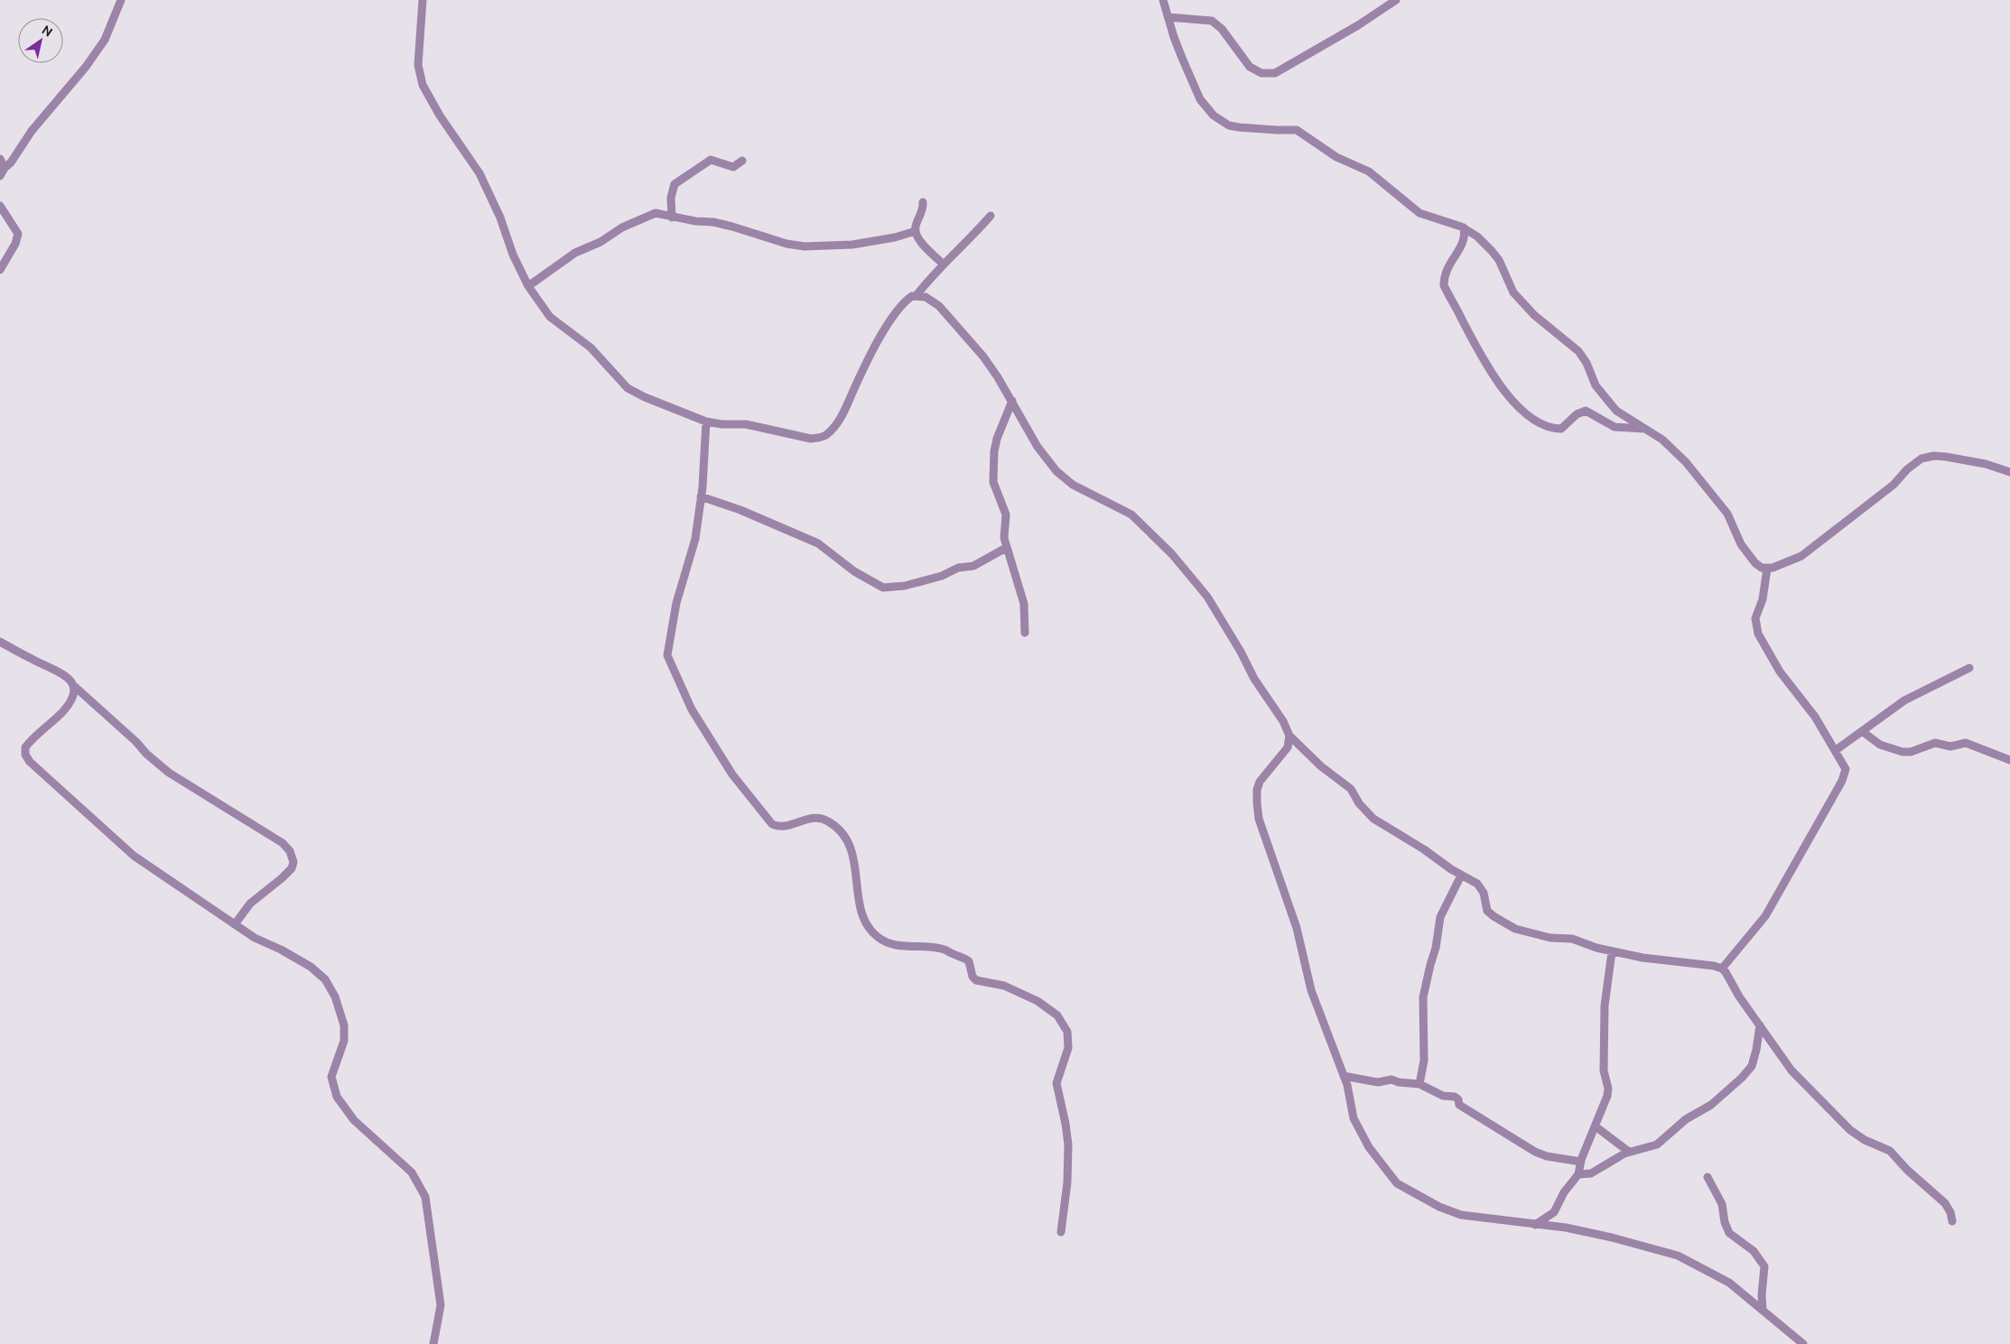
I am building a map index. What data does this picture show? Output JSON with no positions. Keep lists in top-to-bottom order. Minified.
{"north":"top right"}
